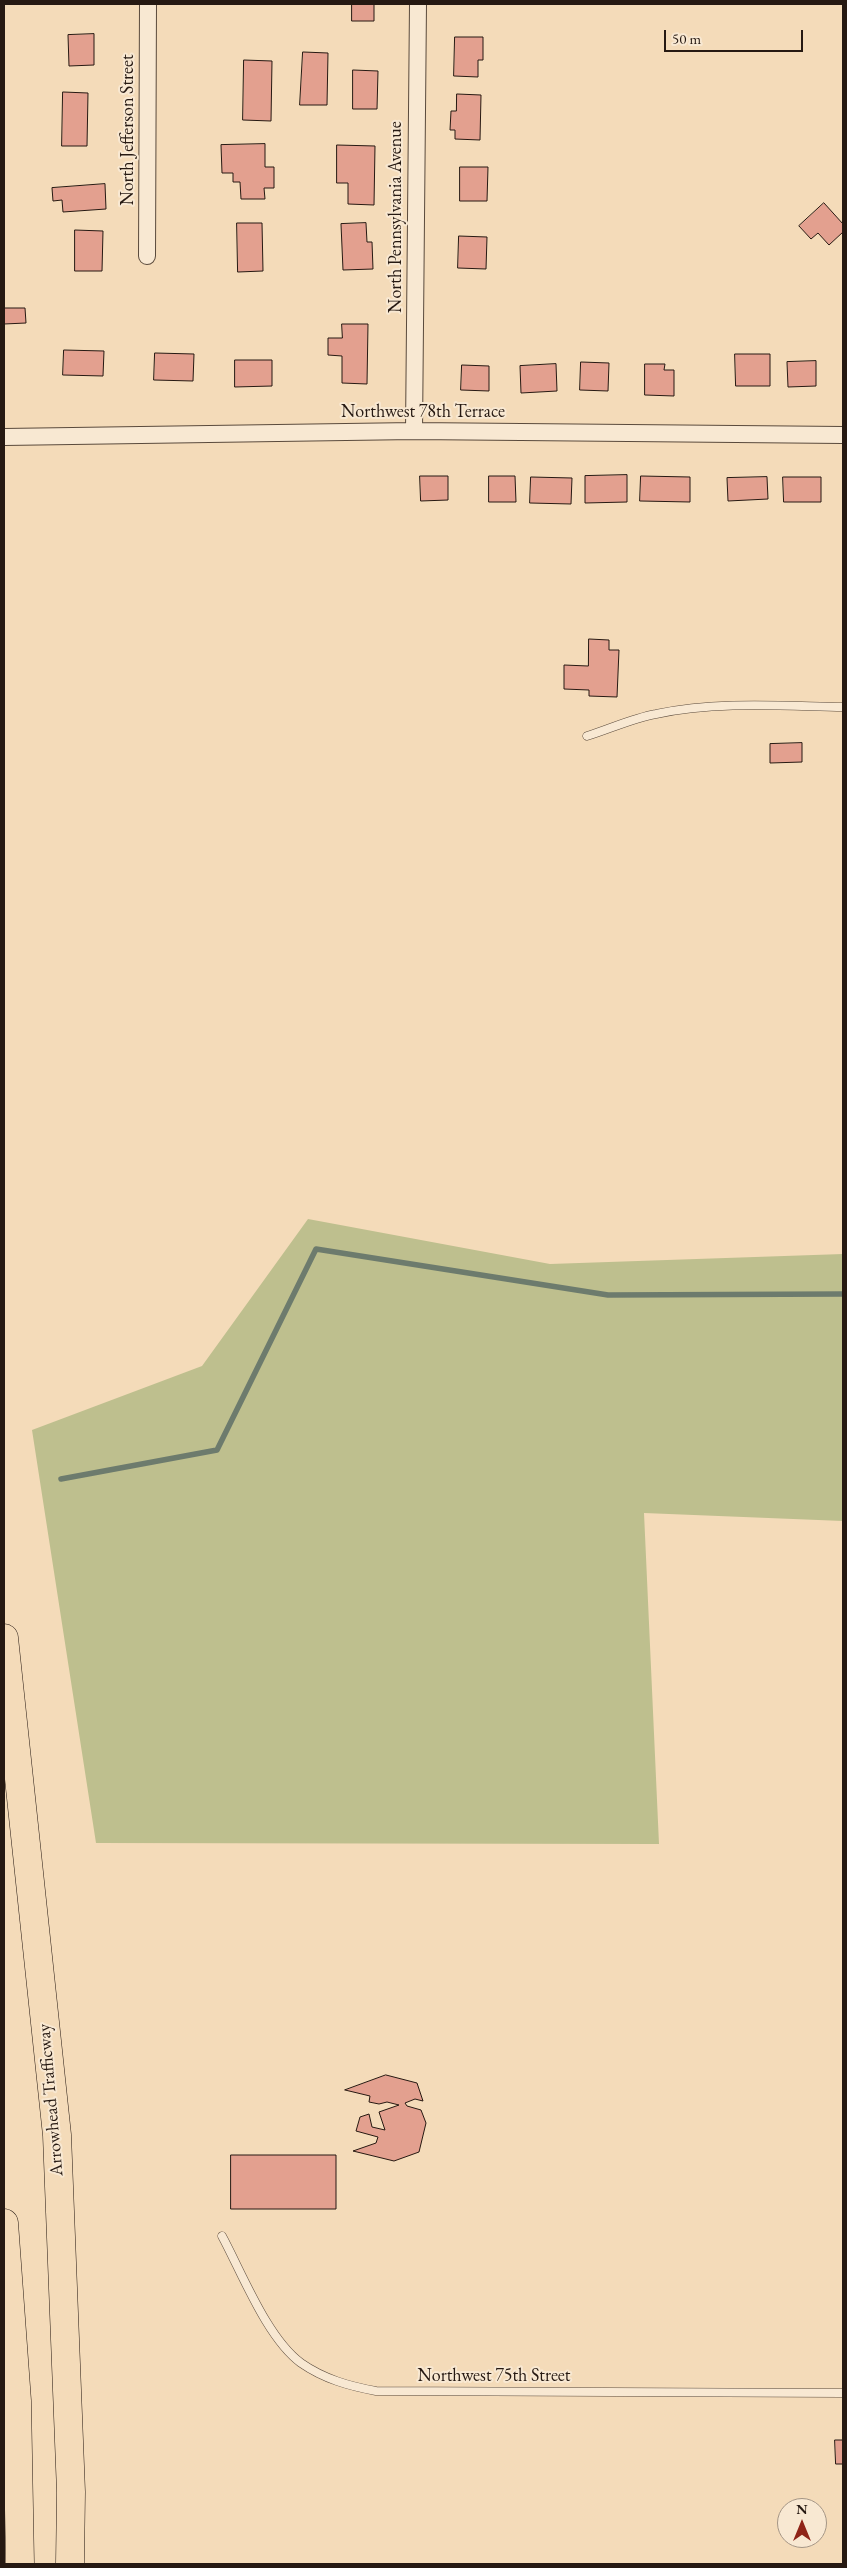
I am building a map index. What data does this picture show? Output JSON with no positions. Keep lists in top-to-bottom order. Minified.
{"streets":{"highway":["Arrowhead Trafficway"],"street":["North Jefferson Street","North Pennsylvania Avenue","Northwest 78th Terrace"],"lane":["Northwest 75th Street"]},"crossings":[["North Pennsylvania Avenue","Northwest 78th Terrace"]],"scale_bar":"50 m","north":"top"}
